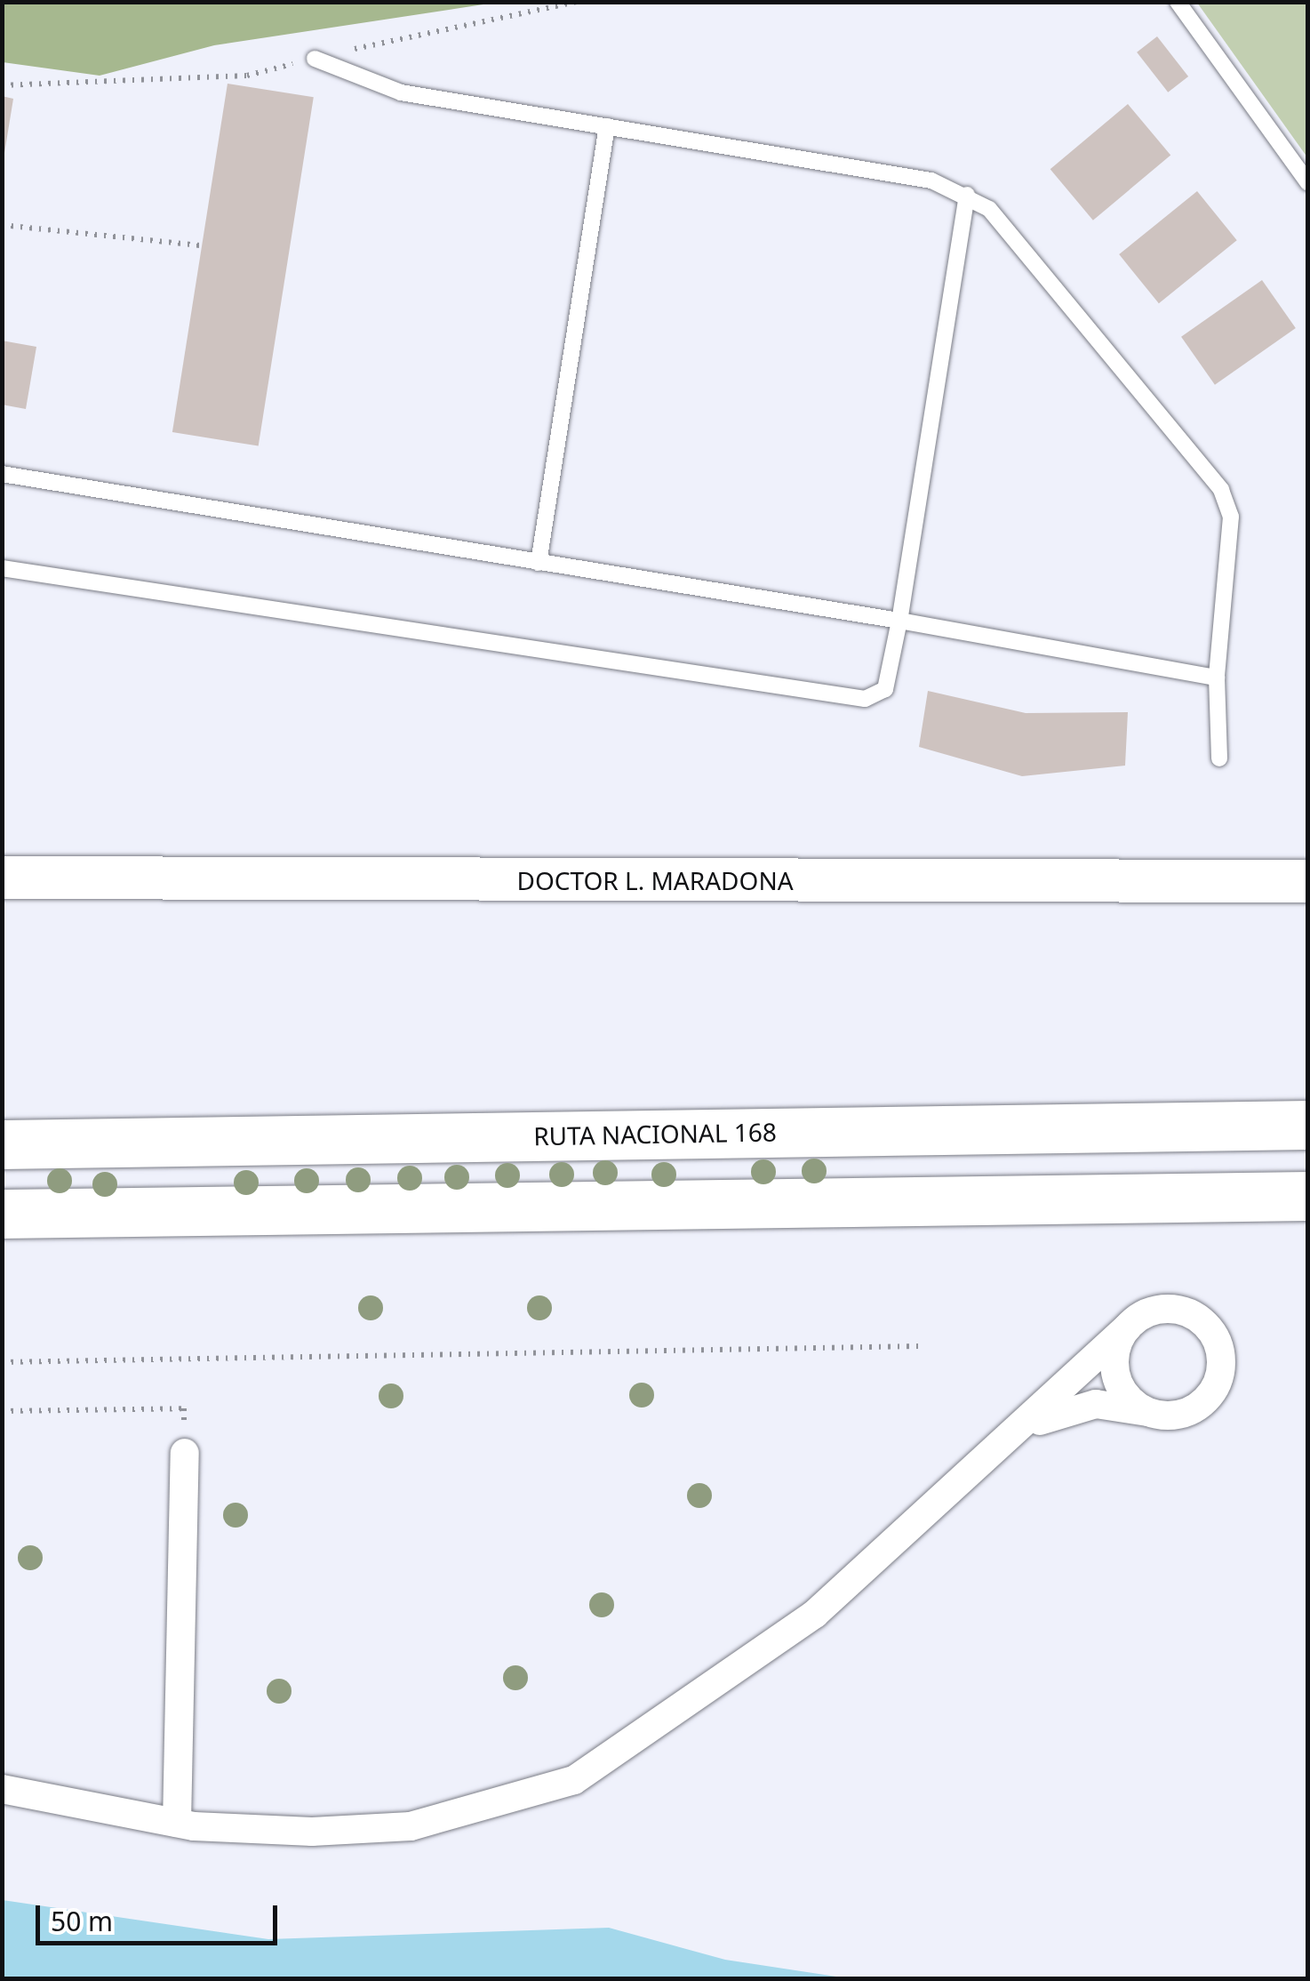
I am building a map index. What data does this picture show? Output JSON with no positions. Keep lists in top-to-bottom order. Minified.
{"streets":{"highway":["RUTA NACIONAL 168"],"main road":["DOCTOR L. MARADONA"]},"scale_bar":"50 m"}
